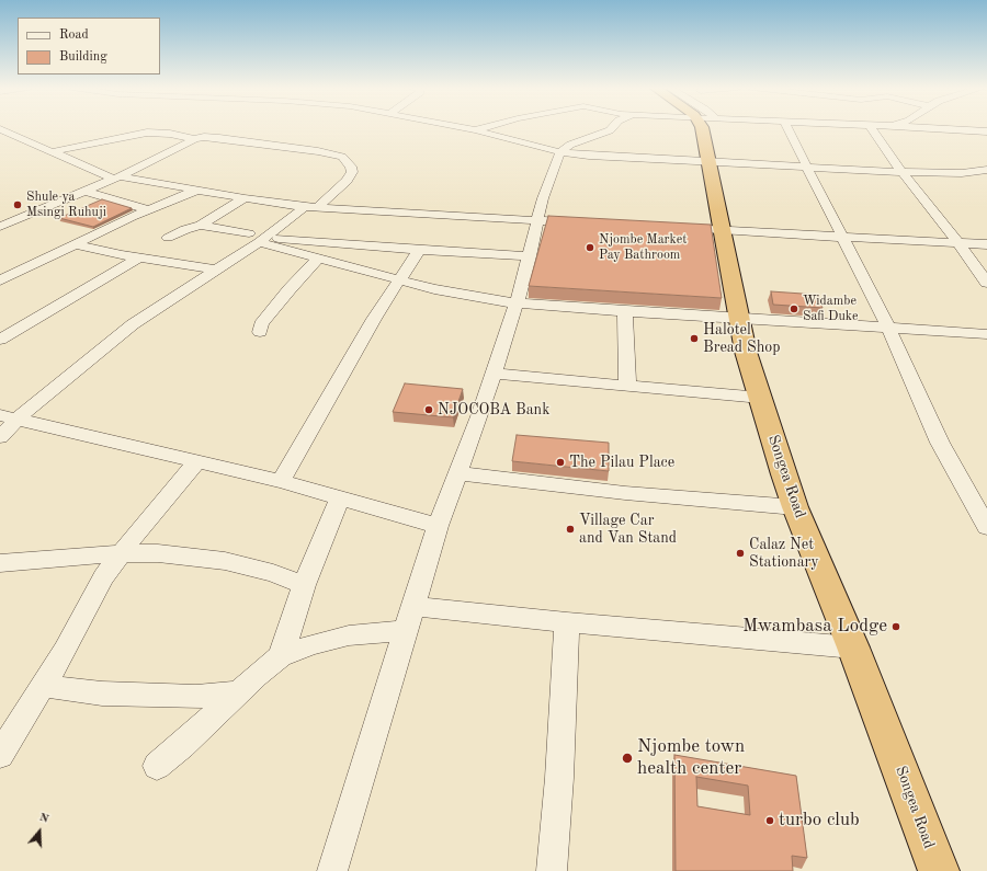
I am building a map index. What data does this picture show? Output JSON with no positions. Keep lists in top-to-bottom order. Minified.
{"streets":{"highway":["Songea Road"]},"places":["Shule ya Msingi Ruhuji","Njombe Market Pay Bathroom","Widambe Safi Duke","Halotel Bread Shop","NJOCOBA Bank","The Pilau Place","Village Car and Van Stand","Calaz Net Stationary","Mwambasa Lodge","Njombe town health center","turbo club"],"legend":["Road","Building"],"north":"top"}
